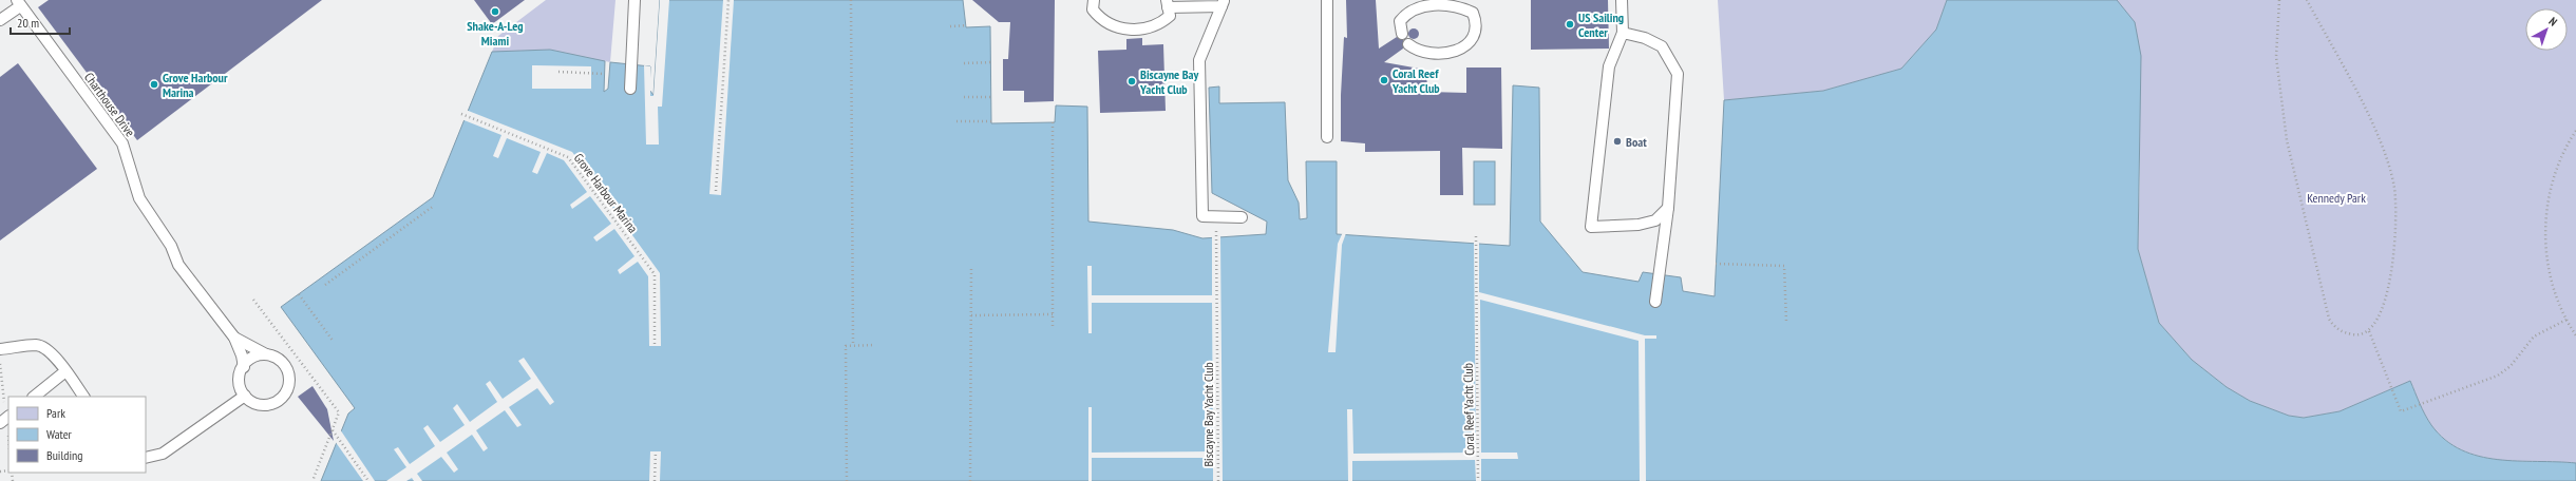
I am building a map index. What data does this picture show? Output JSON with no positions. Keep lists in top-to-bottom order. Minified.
{"streets":{"lane":["Charthouse Drive"],"path":["Grove Harbour Marina","Coral Reef Yacht Club","Biscayne Bay Yacht Club"]},"parks":["Kennedy Park"],"places":["Shake-A-Leg Miami","US Sailing Center","Coral Reef Yacht Club","Biscayne Bay Yacht Club","Grove Harbour Marina","Boat"],"legend":["Park","Water","Building"],"scale_bar":"20 m","north":"top right"}
